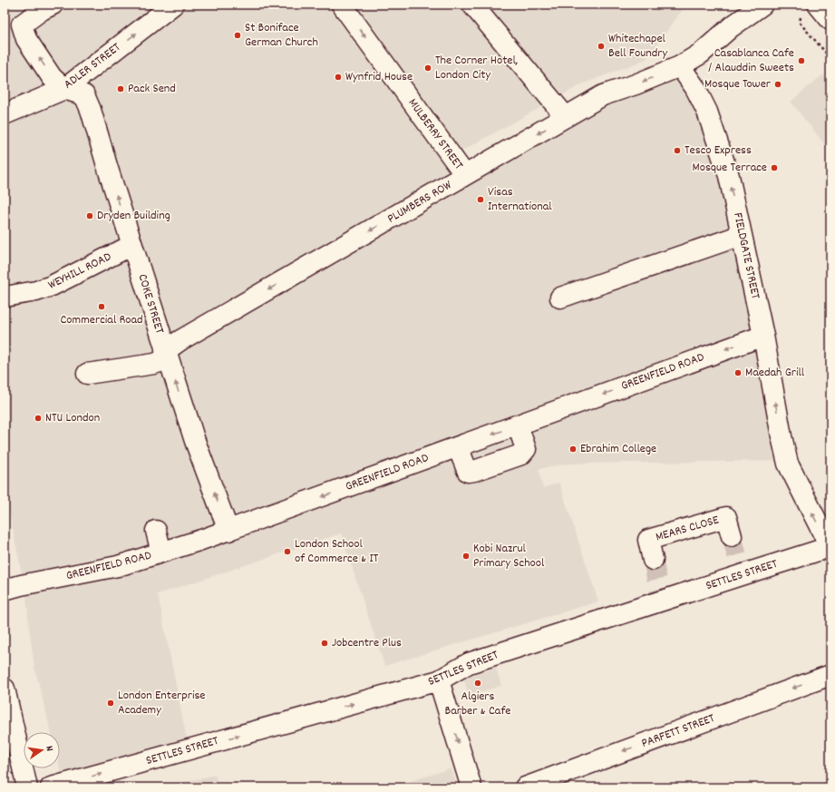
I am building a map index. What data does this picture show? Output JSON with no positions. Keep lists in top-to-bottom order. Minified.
{"streets":{"main road":["ADLER STREET","MULBERRY STREET","PLUMBERS ROW","FIELDGATE STREET","WEYHILL ROAD","COKE STREET","GREENFIELD ROAD","MEARS CLOSE","SETTLES STREET","PARFETT STREET"]},"crossings":[["ADLER STREET","COKE STREET"],["MULBERRY STREET","PLUMBERS ROW"],["PLUMBERS ROW","FIELDGATE STREET"],["PLUMBERS ROW","COKE STREET"],["FIELDGATE STREET","GREENFIELD ROAD"],["FIELDGATE STREET","SETTLES STREET"],["WEYHILL ROAD","COKE STREET"],["COKE STREET","GREENFIELD ROAD"]],"one_way":["ADLER STREET","FIELDGATE STREET","COKE STREET","SETTLES STREET","PARFETT STREET"],"places":["St Boniface German Church","Whitechapel Bell Foundry","Casablanca Cafe / Alauddin Sweets","The Corner Hotel, London City","Wynfrid House","Mosque Tower","Pack Send","Tesco Express","Mosque Terrace","Visas International","Dryden Building","Commercial Road","Maedah Grill","NTU London","Ebrahim College","London School of Commerce & IT","Kobi Nazrul Primary School","Jobcentre Plus","Algiers Barber & Cafe","London Enterprise Academy"],"north":"right"}
